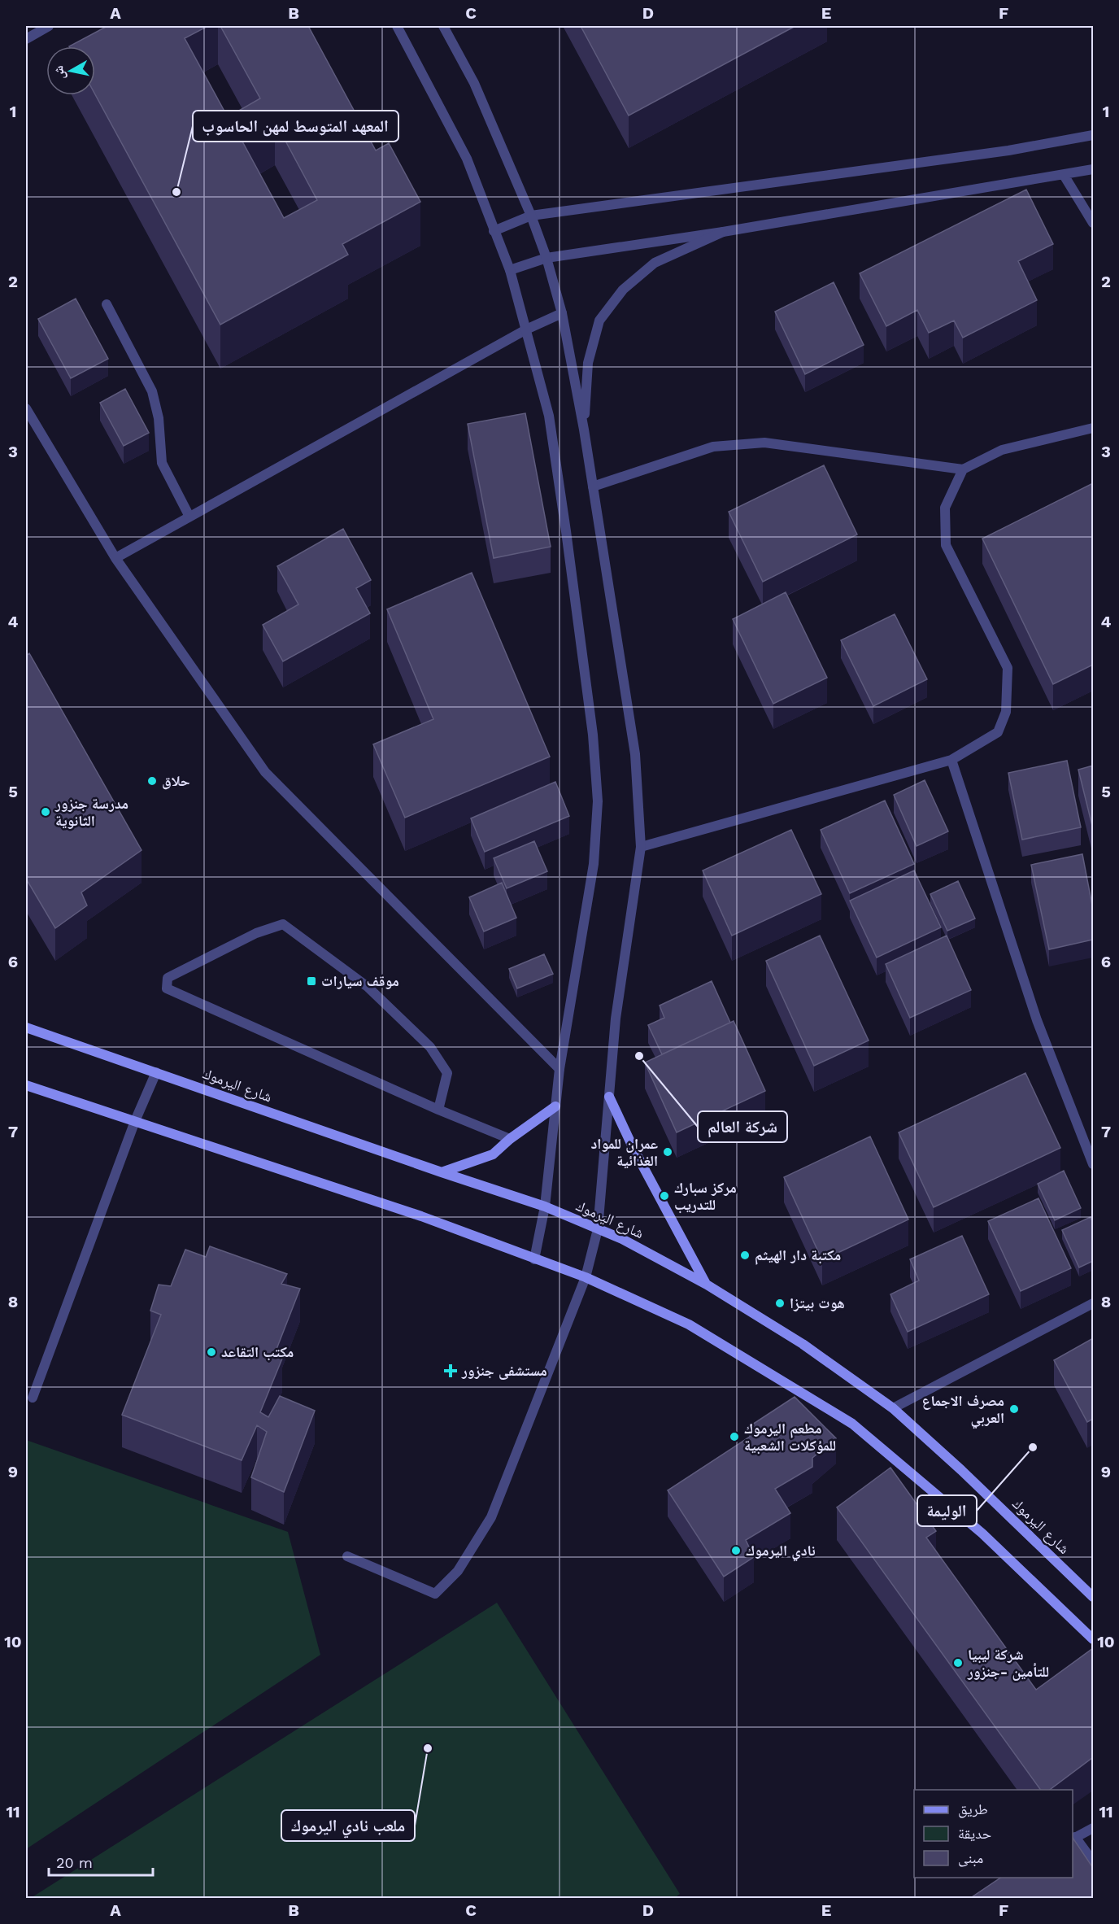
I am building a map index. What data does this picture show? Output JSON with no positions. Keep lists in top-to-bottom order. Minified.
{"streets":{"main road":["شارع اليرموك"]},"places":{"other":["المعهد المتوسط لمهن الحاسوب","حلاق","مدرسة جنزور الثانوية","شركة العالم","عمران للمواد الغذائية","مركز سبارك للتدريب","مكتبة دار الهيثم","هوت بيتزا","مكتب التقاعد","مصرف الاجماع العربي","مطعم اليرموك للمؤكلات الشعبية","الوليمة","نادي اليرموك","شركة ليبيا للتأمين -جنزور","ملعب نادي اليرموك"],"transit":["موقف سيارات"],"health":["مستشفى جنزور"]},"legend":["طريق","حديقة","مبنى"],"scale_bar":"20 m","north":"left","grid":{"columns":["A","B","C","D","E","F"],"rows":["1","2","3","4","5","6","7","8","9","10","11"]}}
